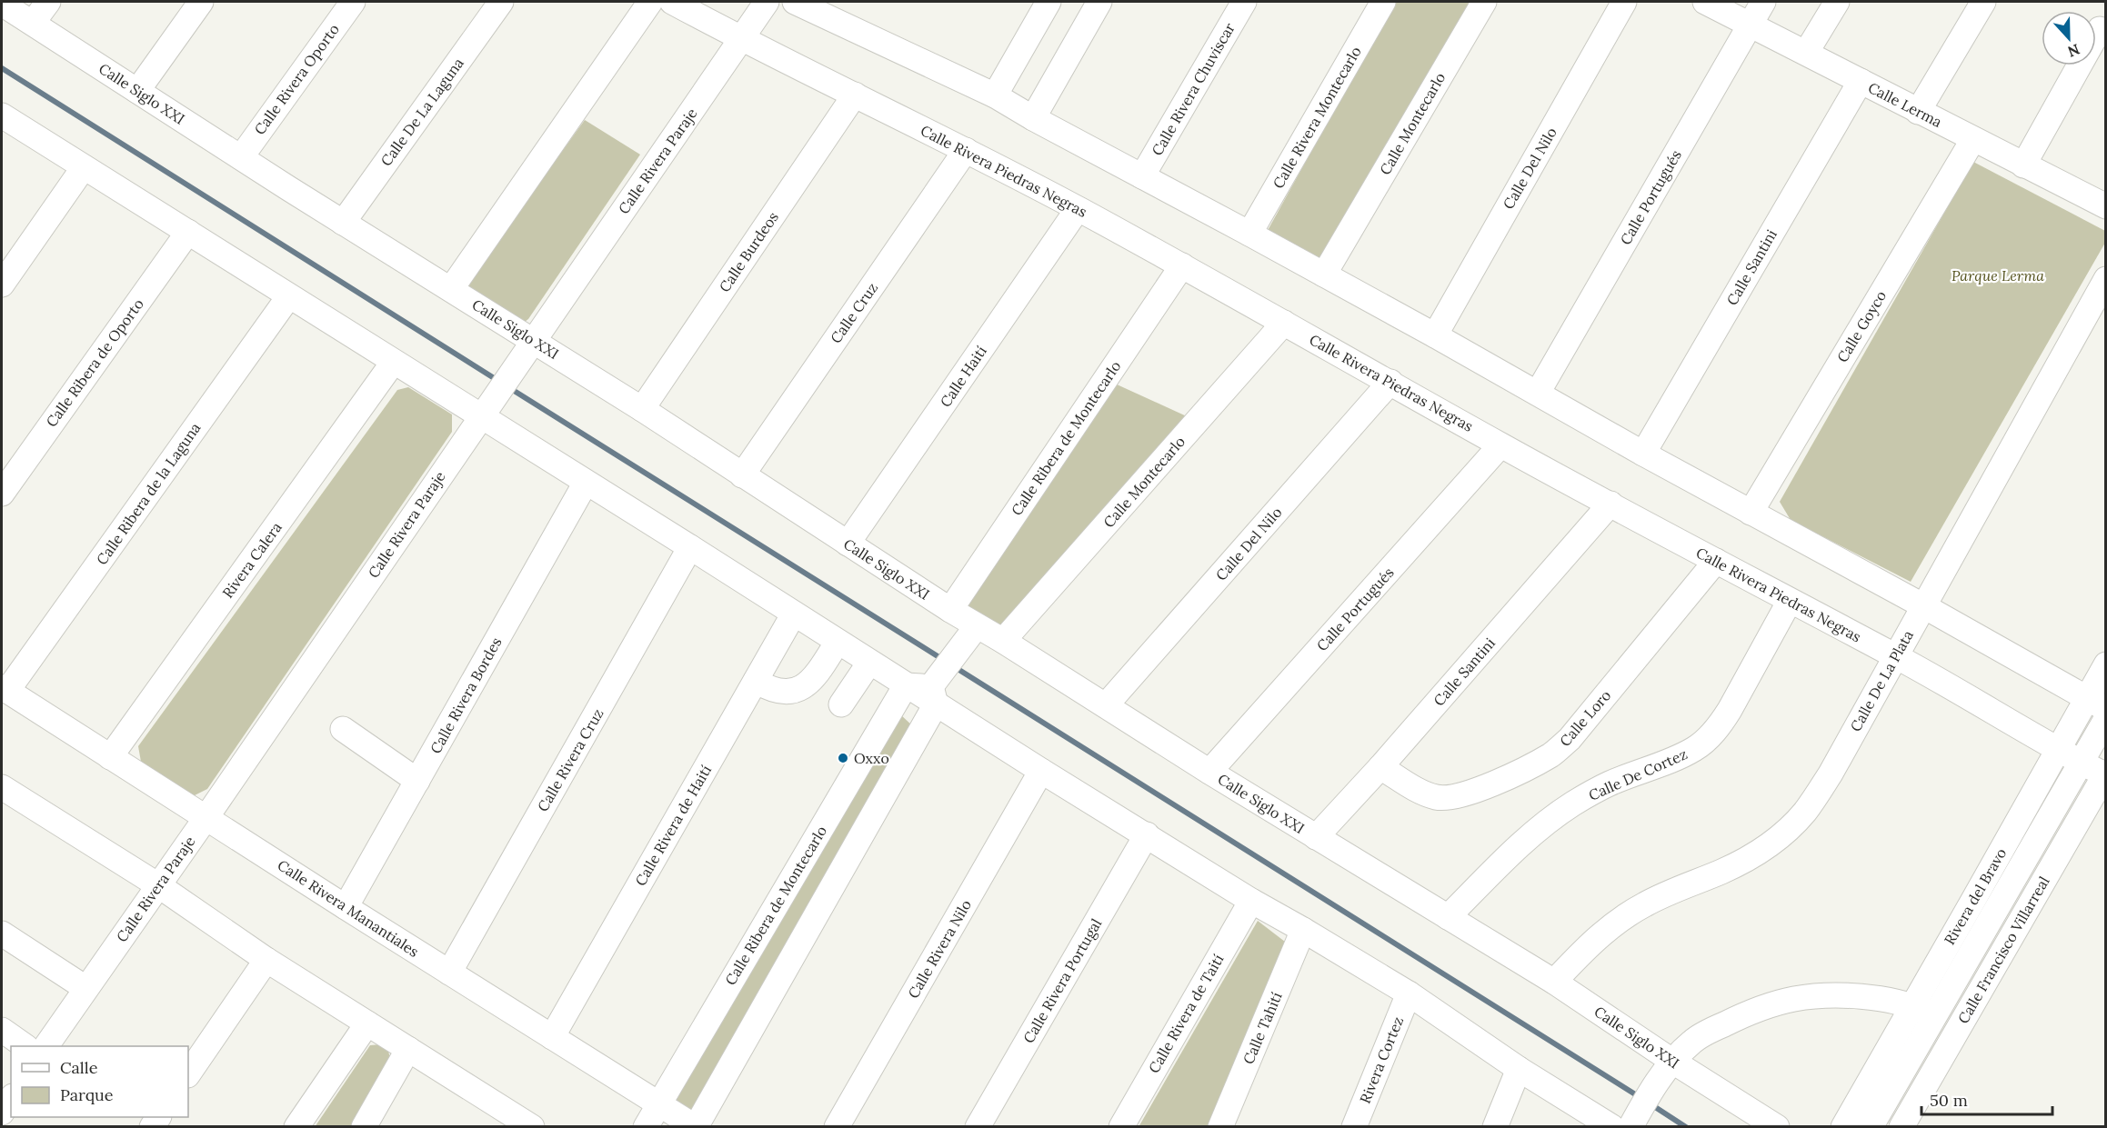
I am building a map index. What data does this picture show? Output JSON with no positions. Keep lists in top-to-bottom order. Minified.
{"streets":{"street":["Calle Rivera Oporto","Calle Rivera Chuviscar","Calle Siglo XXI","Calle Lerma","Calle De La Laguna","Calle Rivera Montecarlo","Calle Montecarlo","Calle Rivera Paraje","Calle Del Nilo","Calle Rivera Piedras Negras","Calle Portugués","Calle Burdeos","Calle Santini","Calle Cruz","Calle Goyco","Calle Ribera de Oporto","Calle Haití","Calle Ribera de Montecarlo","Calle Ribera de la Laguna","Rivera Calera","Calle De La Plata","Calle Rivera Bordes","Calle Loro","Calle Rivera Cruz","Calle De Cortez","Calle Rivera de Haití","Rivera del Bravo","Calle Rivera Manantiales","Calle Rivera Nilo","Calle Francisco Villarreal","Calle Rivera Portugal","Calle Rivera de Taití","Calle Tahití","Rivera Cortez"]},"crossings":[["Calle Rivera Oporto","Calle Siglo XXI"],["Calle Siglo XXI","Calle De La Laguna"],["Calle Siglo XXI","Calle Montecarlo"],["Calle Siglo XXI","Calle Rivera Paraje"],["Calle Siglo XXI","Calle Del Nilo"],["Calle Siglo XXI","Calle Portugués"],["Calle Siglo XXI","Calle Burdeos"],["Calle Siglo XXI","Calle Santini"],["Calle Siglo XXI","Calle Cruz"],["Calle Siglo XXI","Calle Haití"],["Calle Siglo XXI","Calle Ribera de Montecarlo"],["Calle Siglo XXI","Calle De La Plata"],["Calle Siglo XXI","Calle De Cortez"],["Calle Lerma","Calle Portugués"],["Calle Lerma","Calle Santini"],["Calle Lerma","Calle Goyco"],["Calle Montecarlo","Calle Rivera Piedras Negras"],["Calle Rivera Paraje","Calle Rivera Piedras Negras"],["Calle Rivera Paraje","Calle Rivera Manantiales"],["Calle Del Nilo","Calle Rivera Piedras Negras"],["Calle Rivera Piedras Negras","Calle Portugués"],["Calle Rivera Piedras Negras","Calle Burdeos"],["Calle Rivera Piedras Negras","Calle Santini"],["Calle Rivera Piedras Negras","Calle Cruz"],["Calle Rivera Piedras Negras","Calle Haití"],["Calle Rivera Piedras Negras","Calle Ribera de Montecarlo"],["Calle Rivera Piedras Negras","Calle De La Plata"],["Calle Rivera Piedras Negras","Calle Loro"],["Calle Rivera Piedras Negras","Calle De Cortez"],["Calle Rivera Piedras Negras","Rivera del Bravo"],["Calle Rivera Piedras Negras","Calle Francisco Villarreal"],["Calle Santini","Calle Loro"],["Calle Ribera de Montecarlo","Calle Rivera Manantiales"],["Calle Ribera de la Laguna","Calle Rivera Manantiales"],["Rivera Calera","Calle Rivera Manantiales"],["Calle Rivera Bordes","Calle Rivera Manantiales"],["Calle Rivera Cruz","Calle Rivera Manantiales"],["Calle Rivera de Haití","Calle Rivera Manantiales"]],"parks":["Parque Lerma"],"places":["Oxxo"],"legend":["Calle","Parque"],"scale_bar":"50 m","north":"bottom"}
